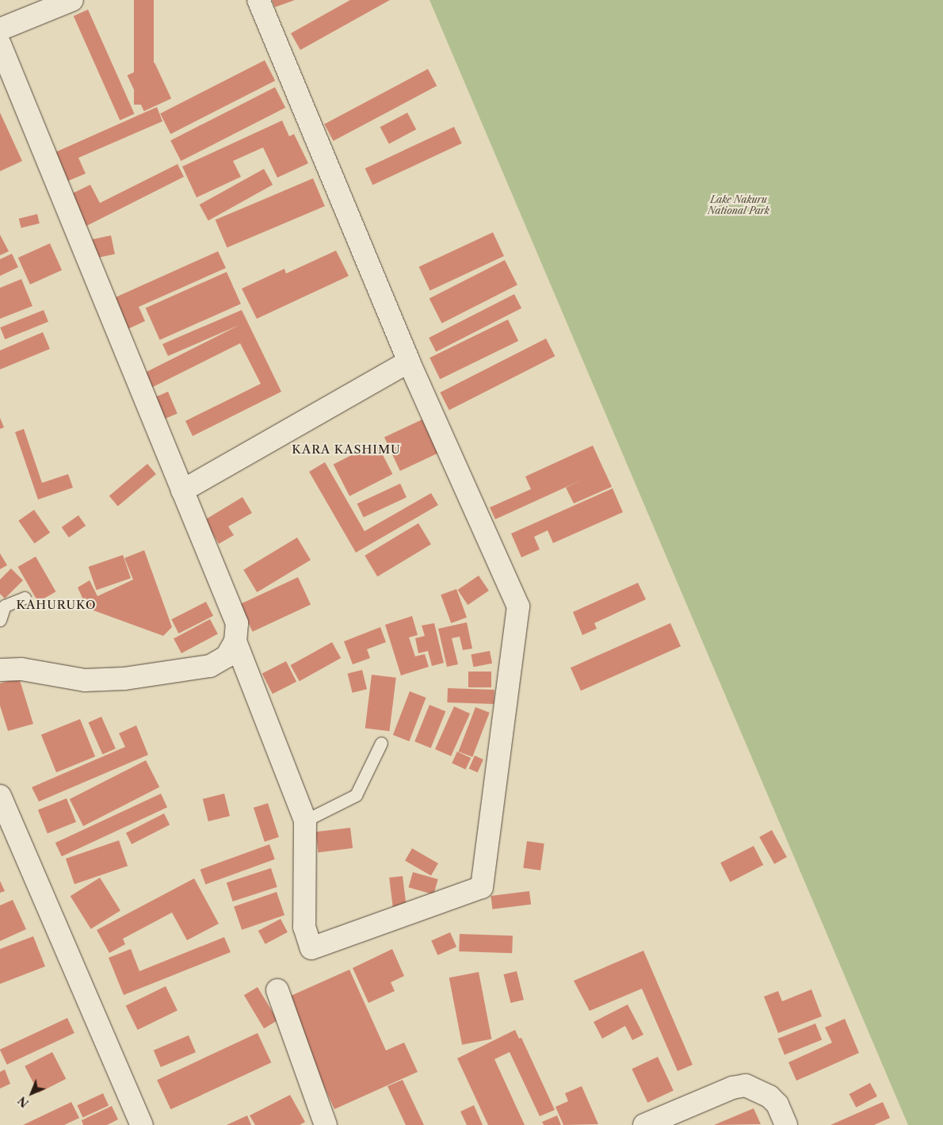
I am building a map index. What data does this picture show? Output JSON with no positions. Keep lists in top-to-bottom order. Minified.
{"districts":["KARA KASHIMU","KAHURUKO"],"parks":["Lake Nakuru National Park"],"north":"bottom left"}
